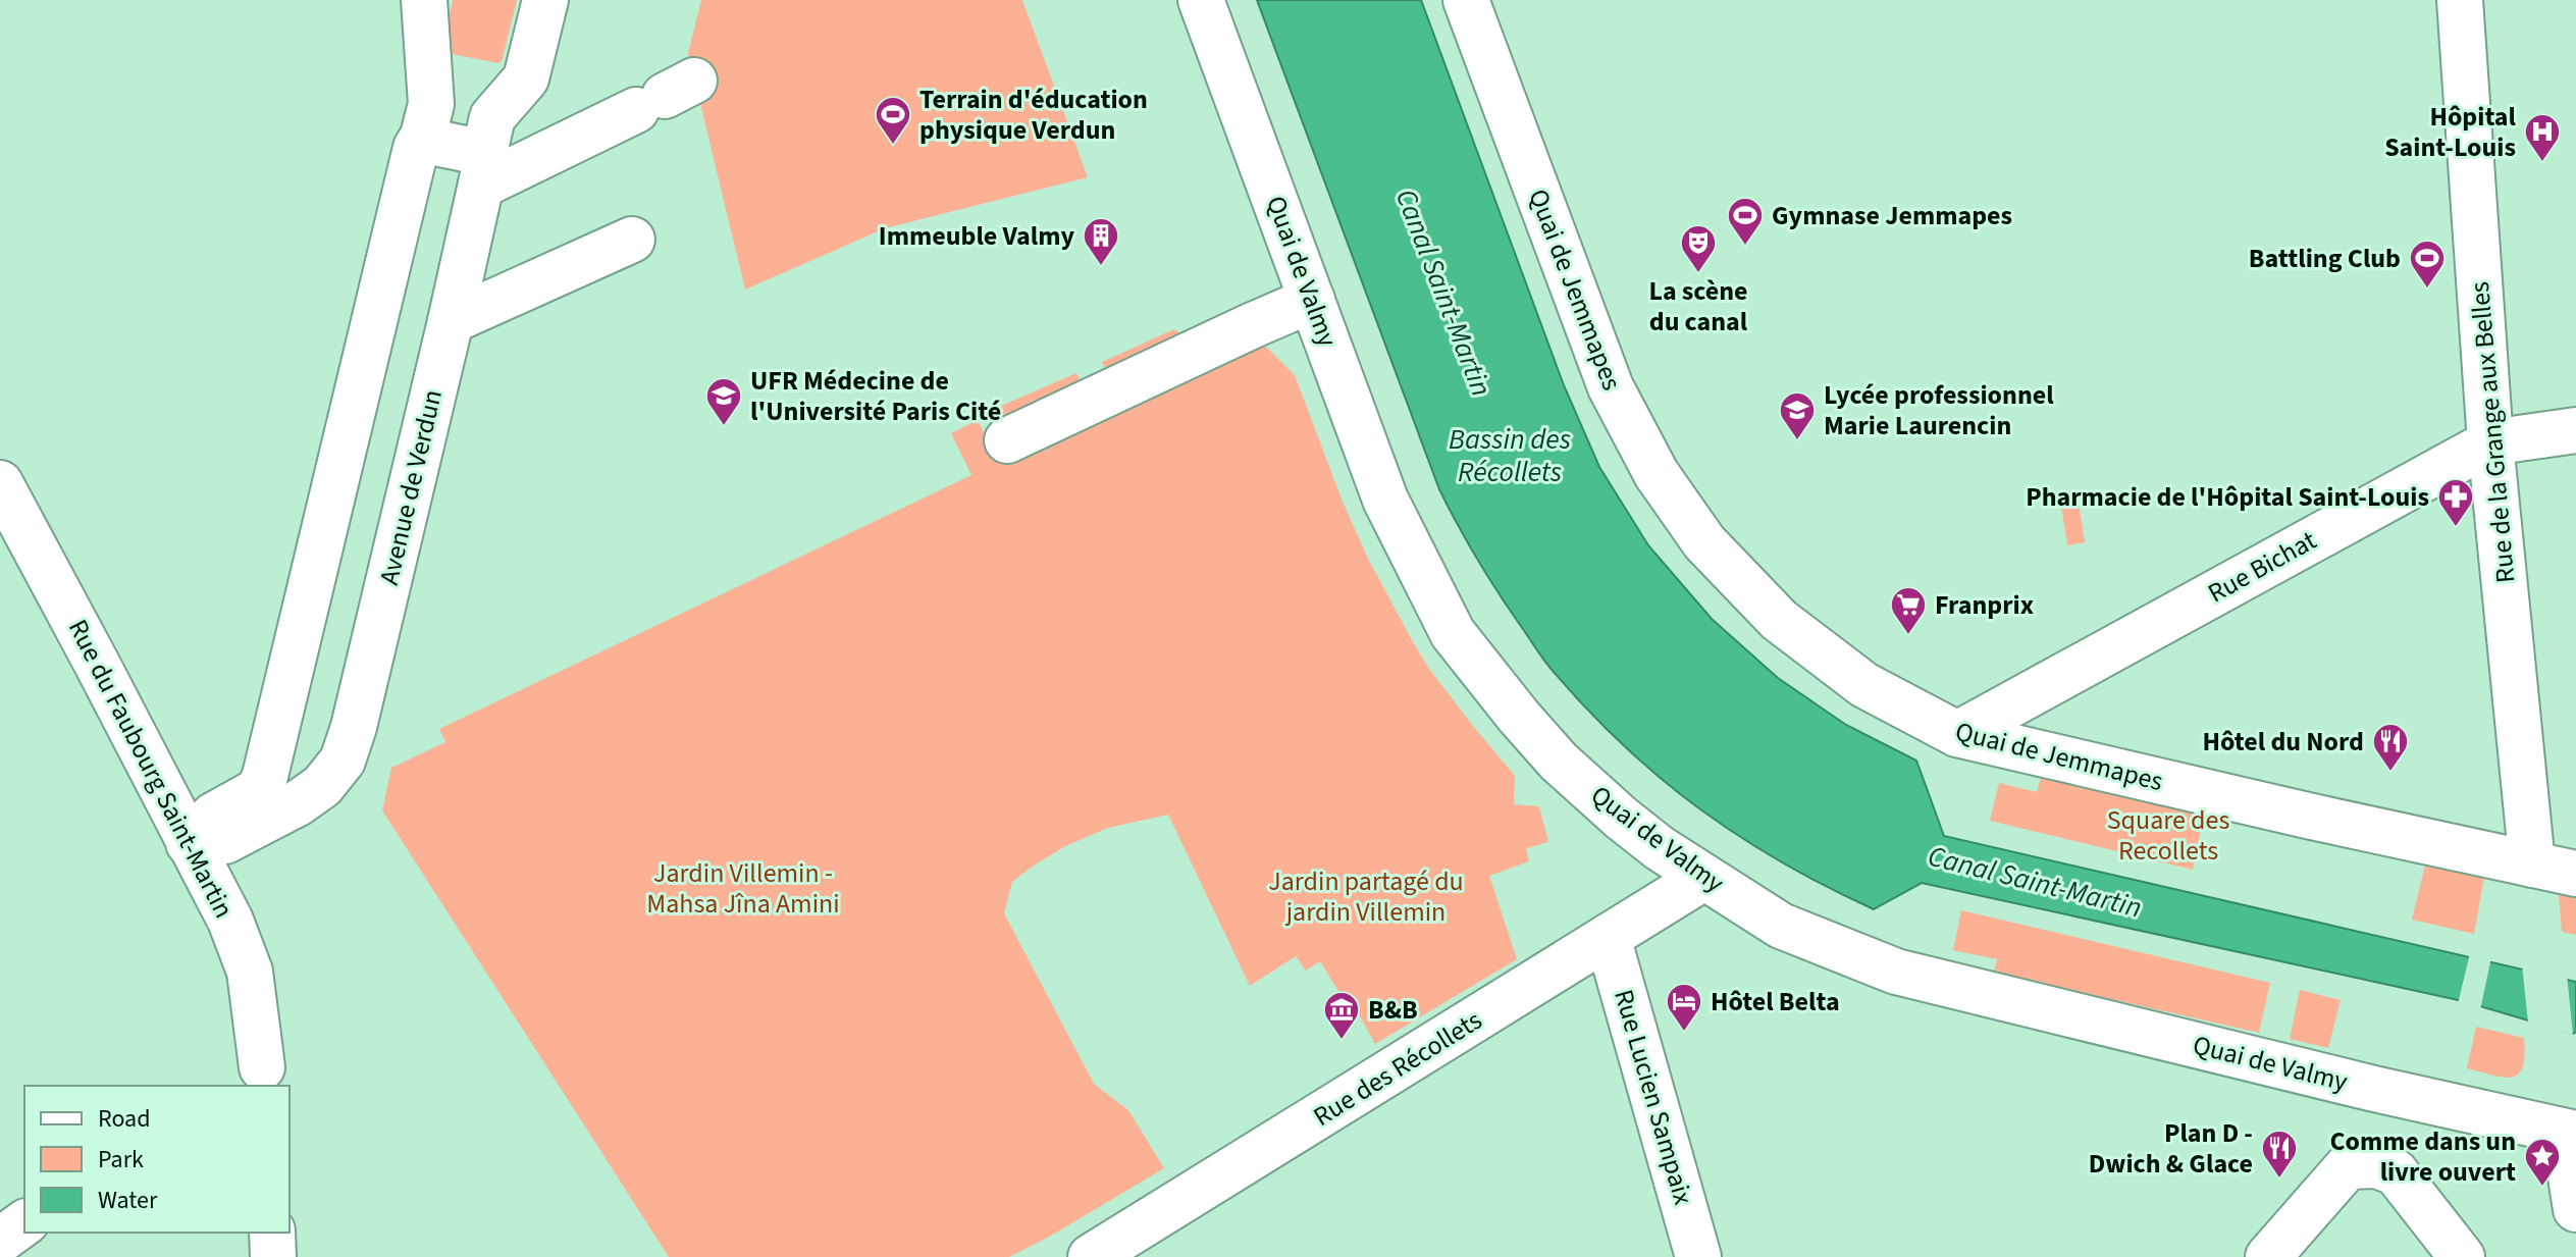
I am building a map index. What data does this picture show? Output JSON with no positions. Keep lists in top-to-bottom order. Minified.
{"streets":{"street":["Quai de Valmy","Quai de Jemmapes","Rue de la Grange aux Belles","Avenue de Verdun","Rue Bichat","Rue du Faubourg Saint-Martin","Rue des Récollets","Rue Lucien Sampaix"]},"crossings":[["Quai de Valmy","Rue des Récollets"],["Quai de Jemmapes","Rue de la Grange aux Belles"],["Quai de Jemmapes","Rue Bichat"],["Rue de la Grange aux Belles","Rue Bichat"],["Avenue de Verdun","Rue du Faubourg Saint-Martin"],["Rue des Récollets","Rue Lucien Sampaix"]],"water":["Canal Saint-Martin","Bassin des Récollets"],"parks":["Square des Recollets","Jardin Villemin - Mahsa Jîna Amini","Jardin partagé du jardin Villemin"],"places":{"sports":["Terrain d'éducation physique Verdun","Gymnase Jemmapes","Battling Club"],"hospital":["Hôpital Saint-Louis"],"building":["Immeuble Valmy"],"theatre":["La scène du canal"],"school or university":["UFR Médecine de l'Université Paris Cité","Lycée professionnel Marie Laurencin"],"pharmacy":["Pharmacie de l'Hôpital Saint-Louis"],"supermarket":["Franprix"],"restaurant":["Hôtel du Nord","Plan D - Dwich & Glace"],"hotel":["Hôtel Belta"],"museum":["B&B"],"place":["Comme dans un livre ouvert"]},"legend":["Road","Park","Water"]}
